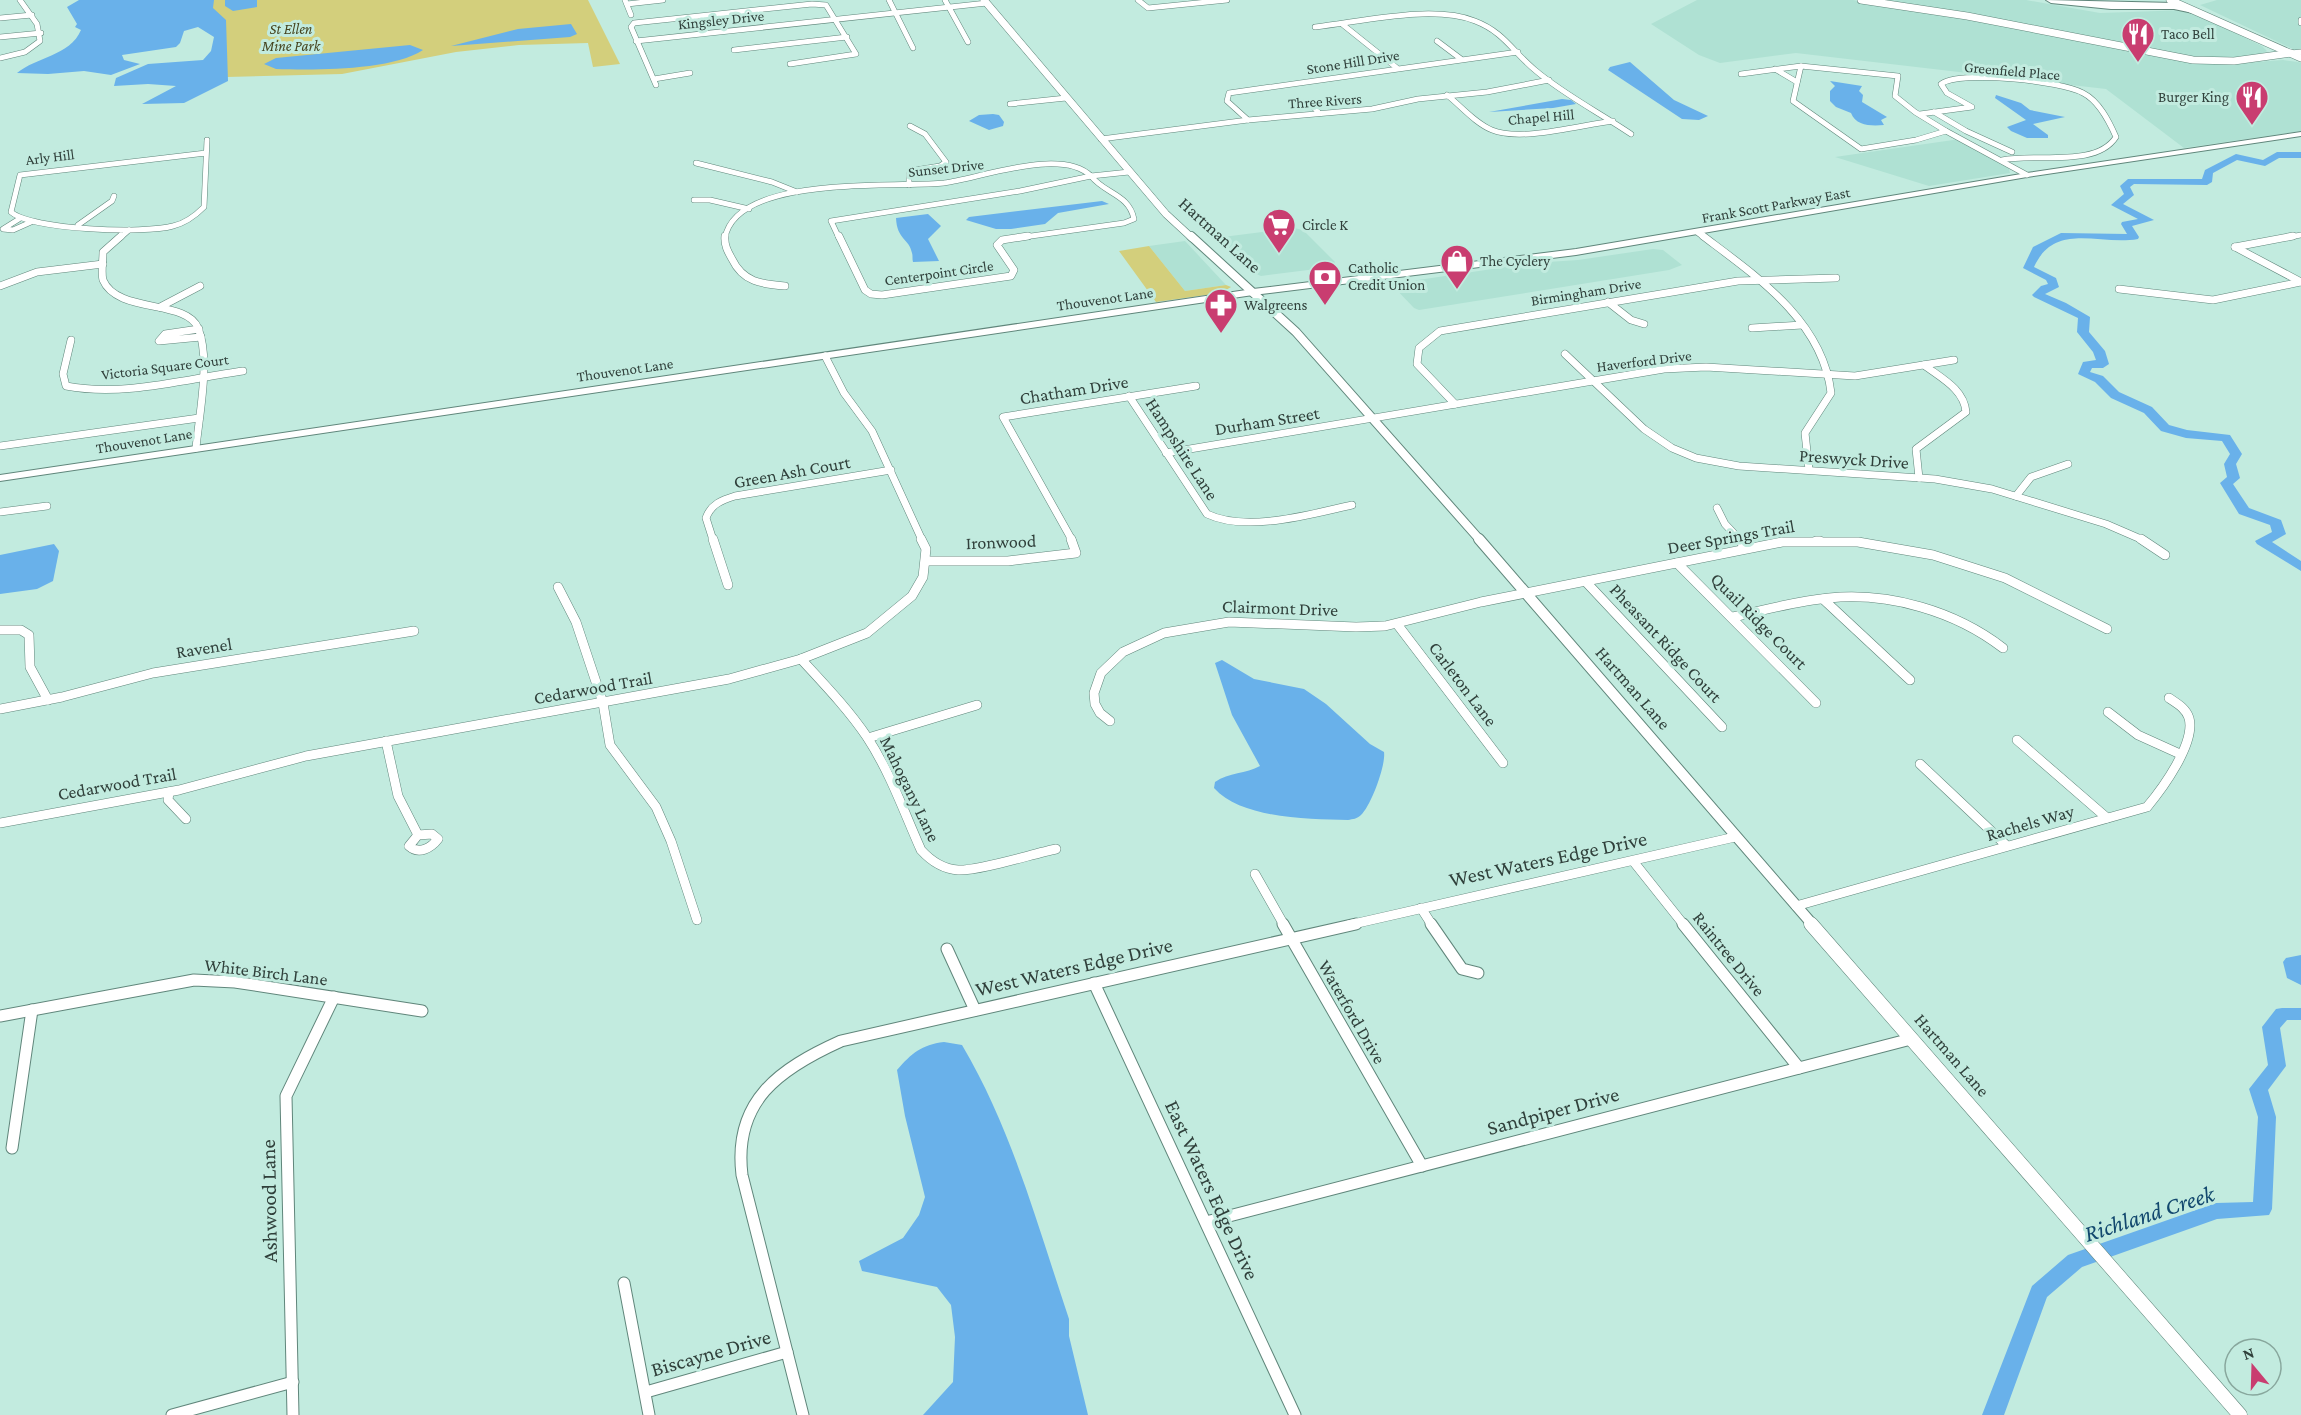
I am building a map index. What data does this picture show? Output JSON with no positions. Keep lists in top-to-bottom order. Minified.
{"streets":{"main road":["Frank Scott Parkway East","Thouvenot Lane"],"street":["Kingsley Drive","Stone Hill Drive","Greenfield Place","Three Rivers","Chapel Hill","Arly Hill","Sunset Drive","Hartman Lane","Centerpoint Circle","Birmingham Drive","Haverford Drive","Victoria Square Court","Chatham Drive","Durham Street","Hampshire Lane","Preswyck Drive","Green Ash Court","Deer Springs Trail","Ironwood","Clairmont Drive","Quail Ridge Court","Pheasant Ridge Court","Ravenel","Carleton Lane","Cedarwood Trail","Mahogany Lane","Rachels Way","West Waters Edge Drive","Raintree Drive","White Birch Lane","Waterford Drive","Sandpiper Drive","East Waters Edge Drive","Ashwood Lane","Biscayne Drive"]},"crossings":[["Kingsley Drive","Hartman Lane"],["Stone Hill Drive","Three Rivers"],["Three Rivers","Chapel Hill"],["Three Rivers","Hartman Lane"],["Sunset Drive","Centerpoint Circle"],["Frank Scott Parkway East","Hartman Lane"],["Frank Scott Parkway East","Thouvenot Lane"],["Hartman Lane","Centerpoint Circle"],["Hartman Lane","Thouvenot Lane"],["Hartman Lane","Haverford Drive"],["Hartman Lane","Durham Street"],["Hartman Lane","Deer Springs Trail"],["Hartman Lane","Clairmont Drive"],["Hartman Lane","Rachels Way"],["Hartman Lane","West Waters Edge Drive"],["Hartman Lane","Sandpiper Drive"],["Birmingham Drive","Haverford Drive"],["Haverford Drive","Durham Street"],["Haverford Drive","Preswyck Drive"],["Chatham Drive","Hampshire Lane"],["Chatham Drive","Ironwood"],["Durham Street","Hampshire Lane"],["Deer Springs Trail","Clairmont Drive"],["Deer Springs Trail","Quail Ridge Court"],["Deer Springs Trail","Pheasant Ridge Court"],["Ironwood","Cedarwood Trail"],["Clairmont Drive","Carleton Lane"],["Cedarwood Trail","Mahogany Lane"],["West Waters Edge Drive","Raintree Drive"],["West Waters Edge Drive","Waterford Drive"],["West Waters Edge Drive","East Waters Edge Drive"],["West Waters Edge Drive","Biscayne Drive"],["Raintree Drive","Sandpiper Drive"],["White Birch Lane","Ashwood Lane"],["Waterford Drive","Sandpiper Drive"],["Sandpiper Drive","East Waters Edge Drive"]],"water":["Richland Creek"],"parks":["St Ellen Mine Park"],"places":{"restaurant":["Taco Bell","Burger King"],"supermarket":["Circle K"],"shop":["The Cyclery"],"bank":["Catholic Credit Union"],"pharmacy":["Walgreens"]},"north":"top"}
